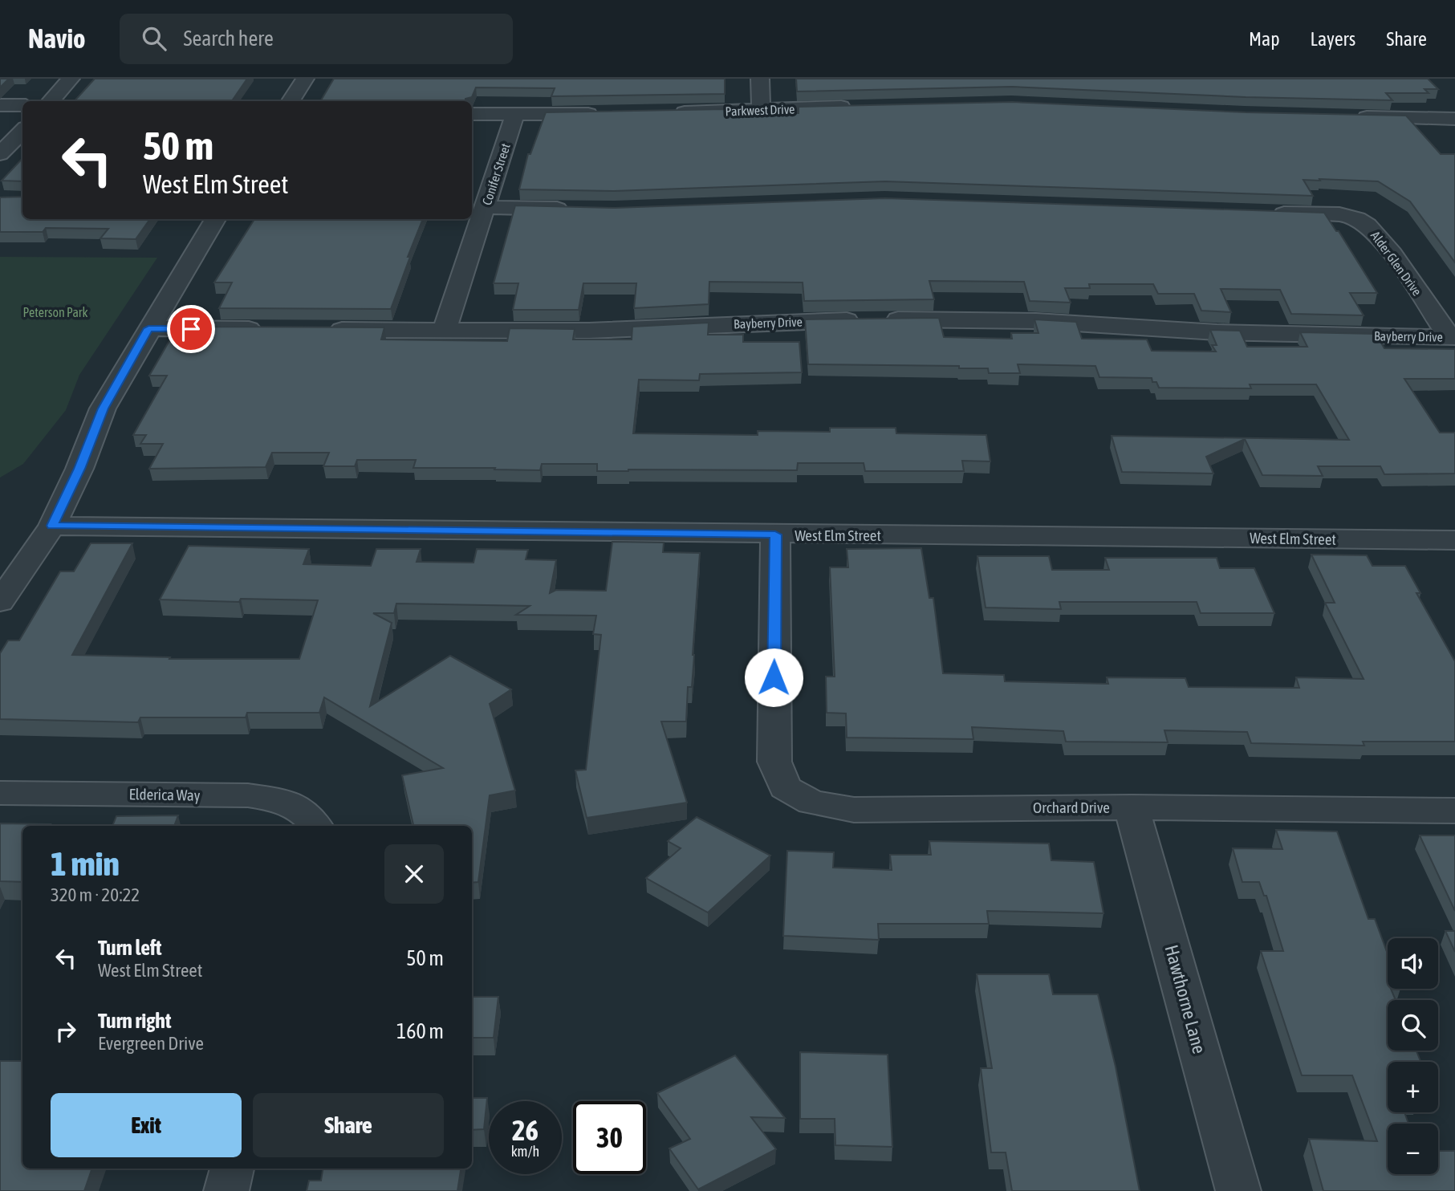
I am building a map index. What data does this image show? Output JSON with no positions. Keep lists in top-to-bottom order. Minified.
{"streets":{"street":["Parkwest Drive","Conifer Street","Alder Glen Drive","Bayberry Drive","West Elm Street","Elderica Way","Orchard Drive","Hawthorne Lane"]},"crossings":[["Conifer Street","Bayberry Drive"],["Alder Glen Drive","Bayberry Drive"],["West Elm Street","Orchard Drive"],["Orchard Drive","Hawthorne Lane"]],"parks":["Peterson Park"],"page":{"header":"Navio","search":"Search here","nav":["Map","Layers","Share"],"turn":["50 m","West Elm Street"],"heading":["1 min","320 m · 20:22"],"list":[{"name":"Turn left","note":"West Elm Street","value":"50 m"},{"name":"Turn right","note":"Evergreen Drive","value":"160 m"}],"map_buttons":["+","−"],"buttons":["Exit","Share"],"speed":"26 km/h","limit":"30"}}
